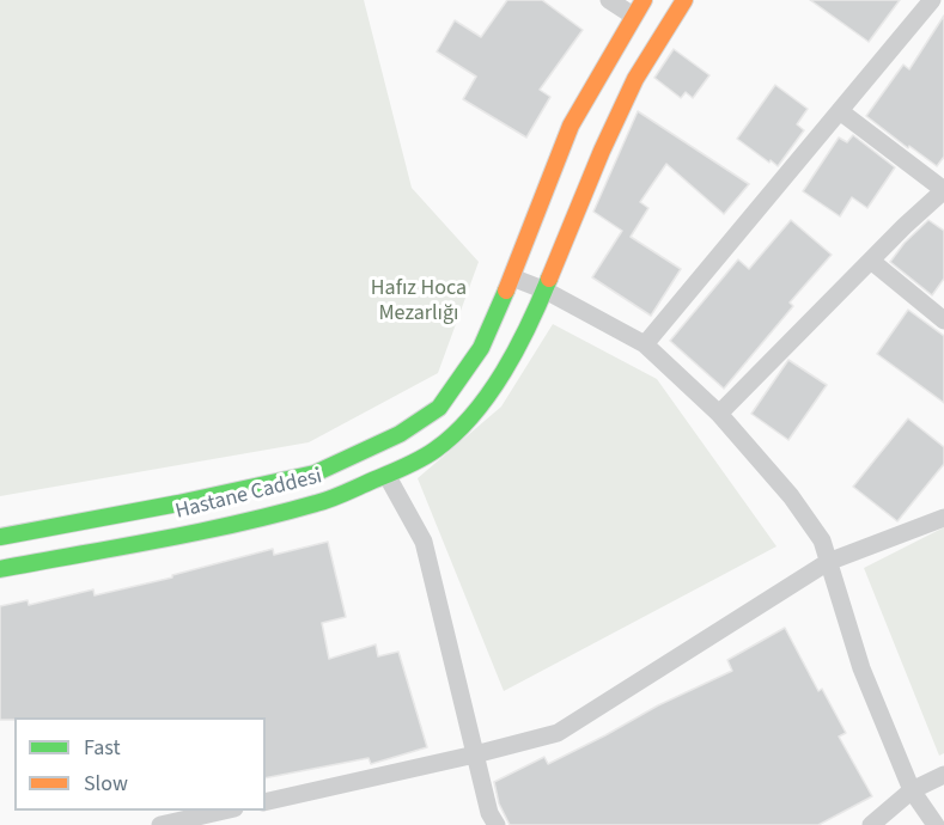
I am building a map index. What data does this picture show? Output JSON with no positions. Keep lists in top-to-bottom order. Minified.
{"streets":{"main road":["Hastane Caddesi"]},"parks":["Hafız Hoca Mezarlığı"],"legend":["Fast","Slow"]}
